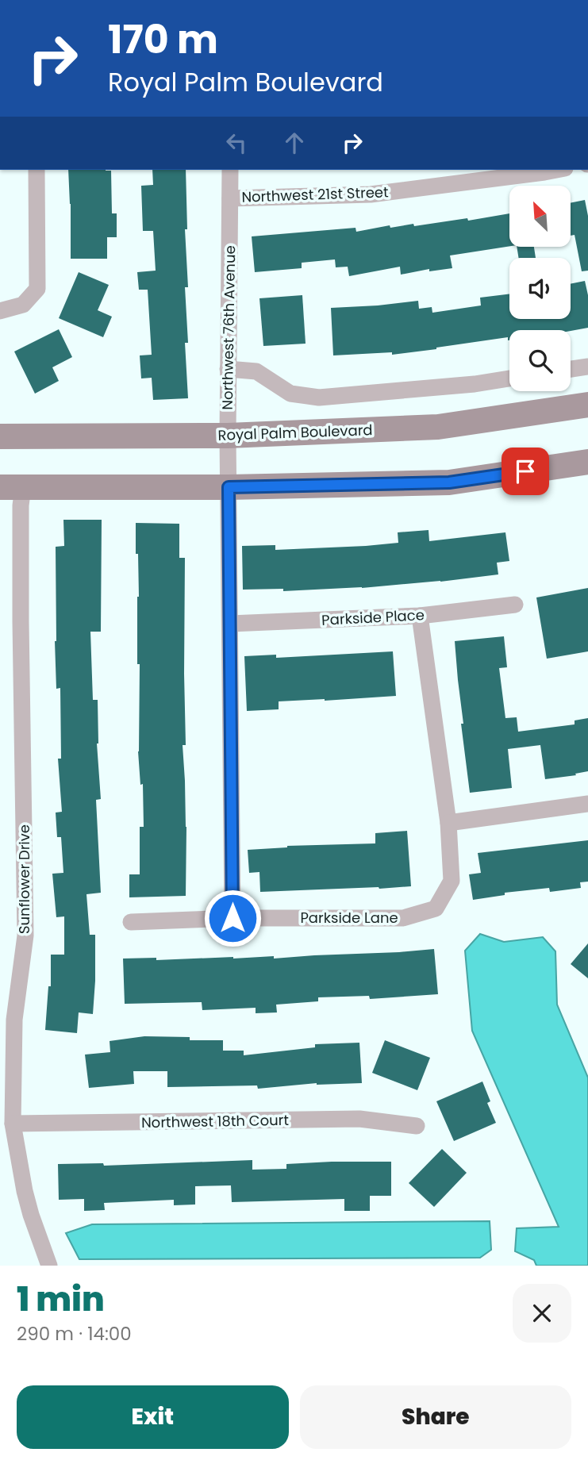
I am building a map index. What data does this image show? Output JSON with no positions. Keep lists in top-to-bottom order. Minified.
{"streets":{"main road":["Royal Palm Boulevard"],"street":["Northwest 21st Street","Northwest 76th Avenue","Parkside Place","Sunflower Drive","Parkside Lane","Northwest 18th Court"]},"crossings":[["Northwest 21st Street","Northwest 76th Avenue"],["Northwest 76th Avenue","Royal Palm Boulevard"],["Northwest 76th Avenue","Parkside Place"],["Northwest 76th Avenue","Parkside Lane"],["Parkside Place","Parkside Lane"],["Sunflower Drive","Northwest 18th Court"]],"north":"top left","page":{"turn":["170 m","Royal Palm Boulevard"],"heading":["1 min","290 m · 14:00"],"buttons":["Exit","Share"]}}
